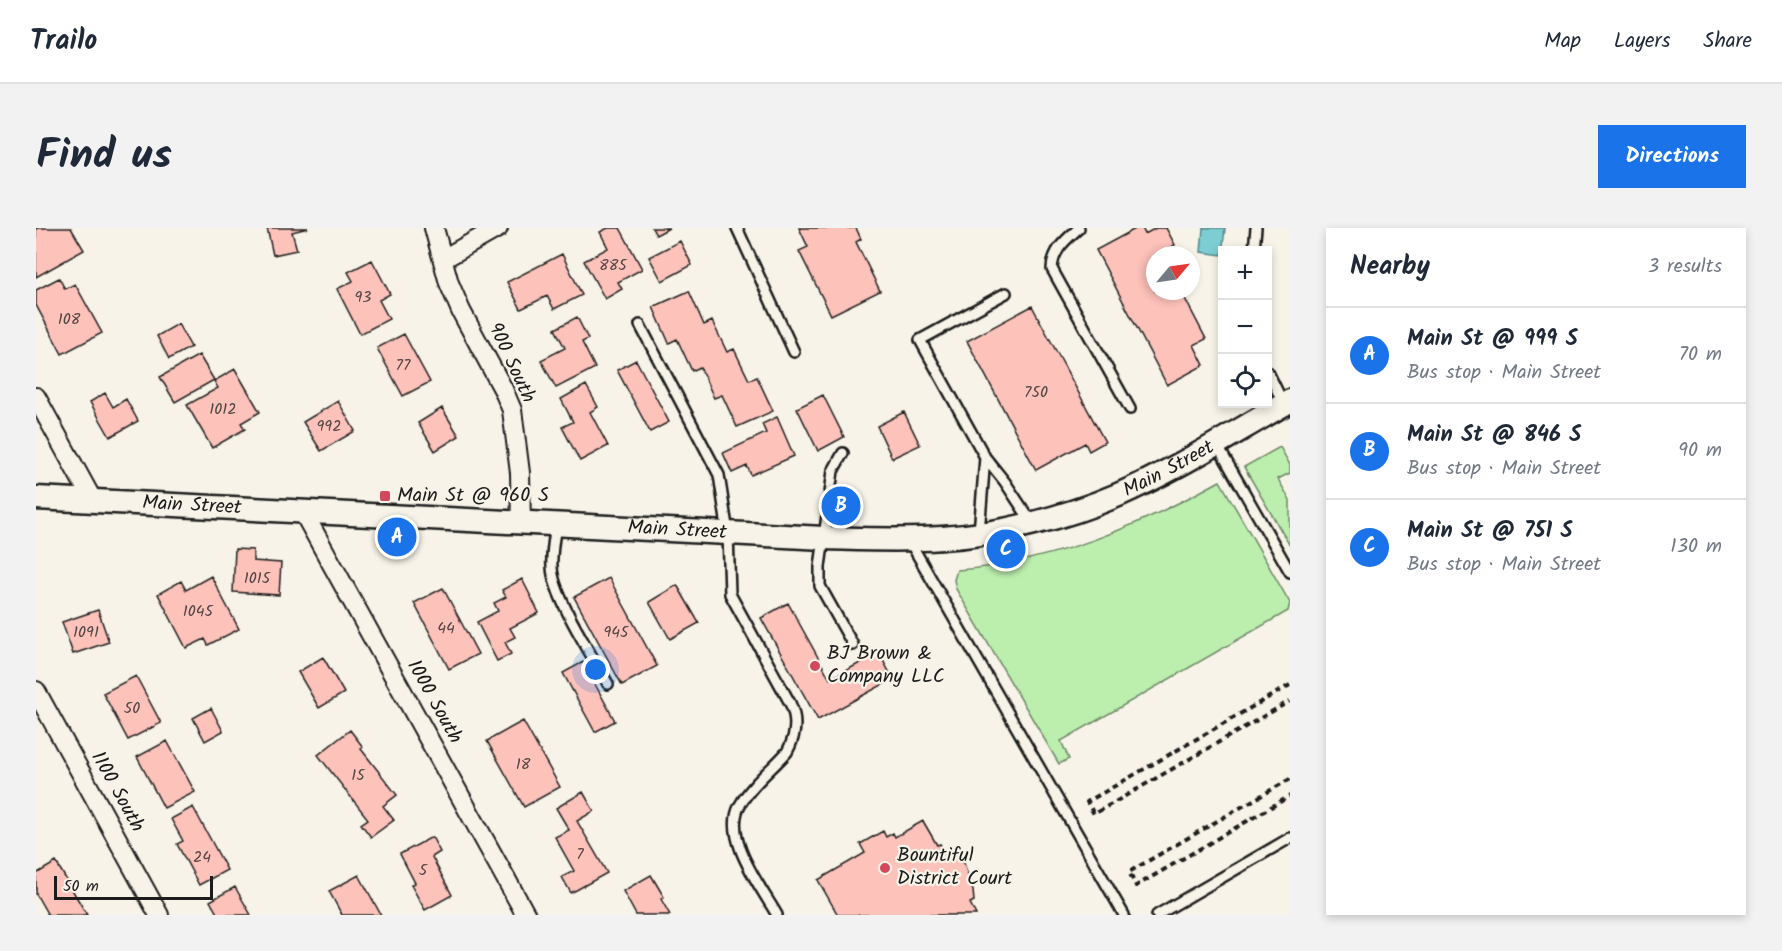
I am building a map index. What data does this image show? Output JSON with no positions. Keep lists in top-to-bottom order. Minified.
{"streets":{"street":["900 South","Main Street","1000 South","1100 South"]},"crossings":[["900 South","Main Street"],["Main Street","1000 South"]],"places":{"transit":["Main St @ 960 S"],"other":["BJ Brown & Company LLC","Bountiful District Court"]},"house_numbers":["885","93","108","77","750","1012","992","1015","1045","44","1091","945","50","18","15","7","24","5"],"scale_bar":"50 m","north":"top right","page":{"header":"Trailo","nav":["Map","Layers","Share"],"title":"Find us","buttons":"Directions","heading":["Nearby","3 results"],"map_buttons":["+","−"],"list":[{"mark":"A","name":"Main St @ 999 S","note":"Bus stop · Main Street","value":"70 m"},{"mark":"B","name":"Main St @ 846 S","note":"Bus stop · Main Street","value":"90 m"},{"mark":"C","name":"Main St @ 751 S","note":"Bus stop · Main Street","value":"130 m"}],"pins":["B","A","C"],"scale":"50 m"}}
